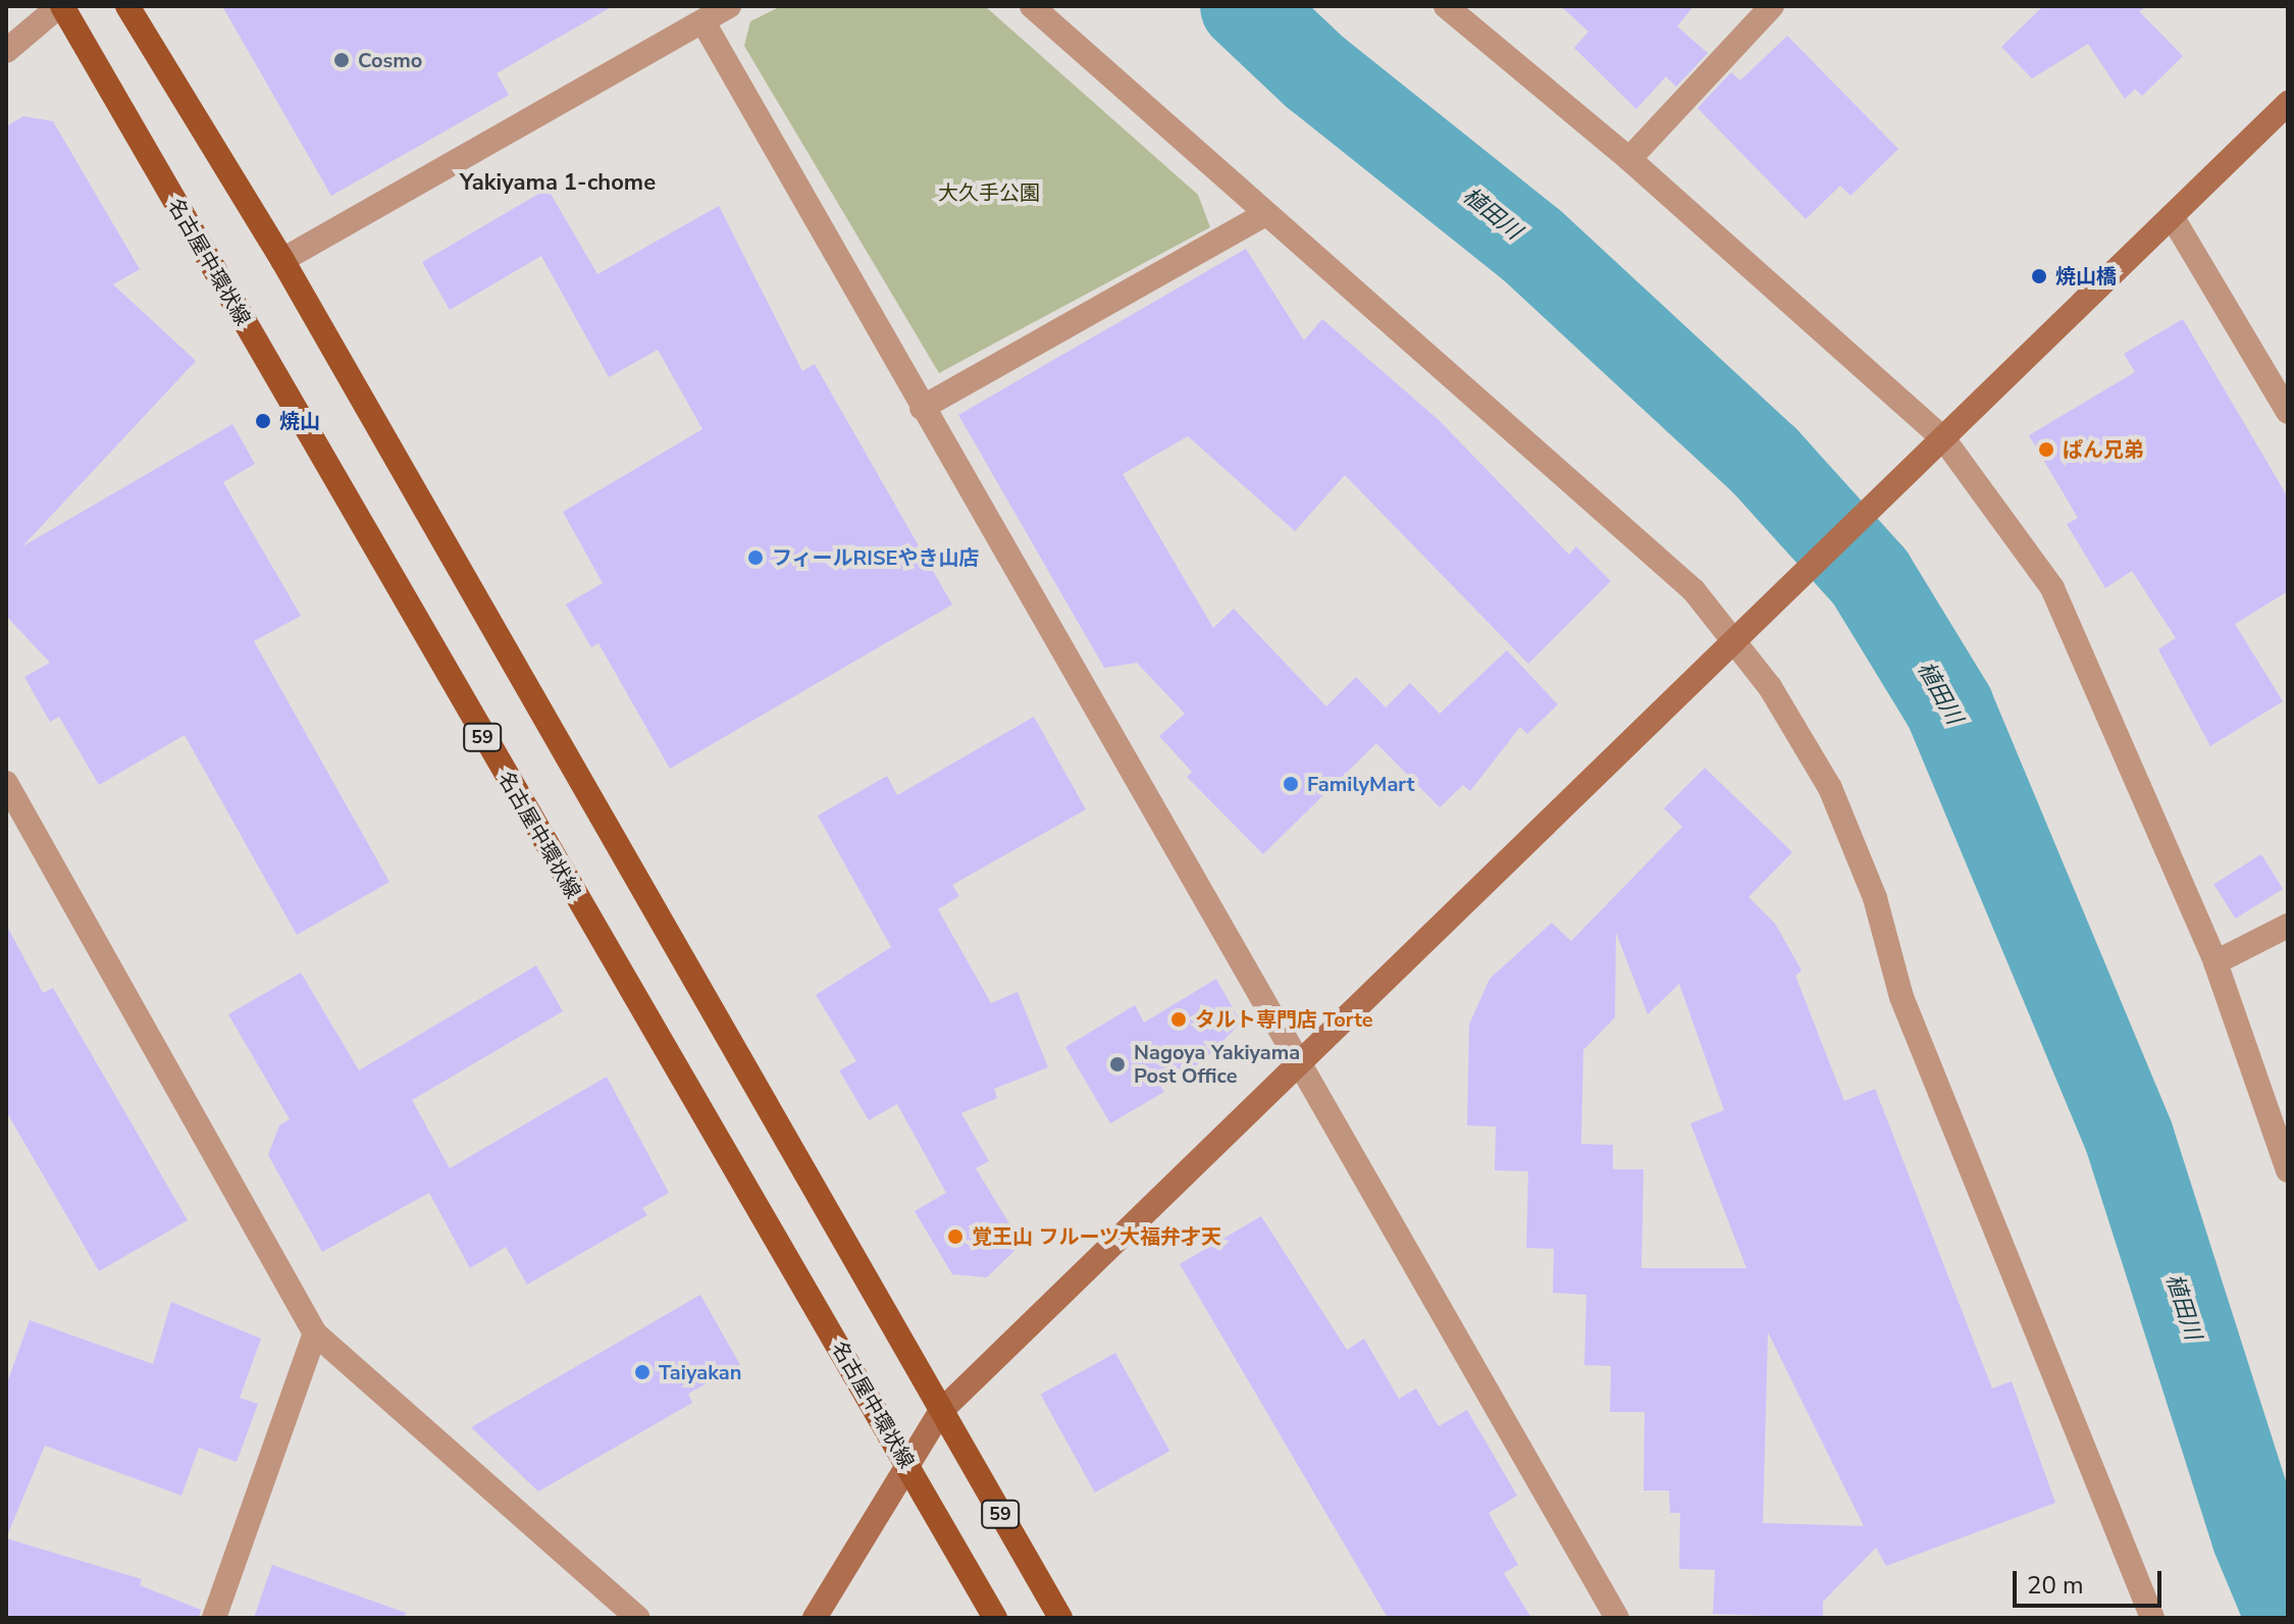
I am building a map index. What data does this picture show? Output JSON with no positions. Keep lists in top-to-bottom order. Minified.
{"streets":{"main road":["名古屋中環状線","59"]},"districts":["Yakiyama 1-chome"],"water":["植田川"],"parks":["大久手公園"],"places":["Cosmo","焼山橋","焼山","ぱん兄弟","フィールRISEやき山店","FamilyMart","タルト専門店 Torte","Nagoya Yakiyama Post Office","覚王山 フルーツ大福弁才天","Taiyakan"],"scale_bar":"20 m"}
